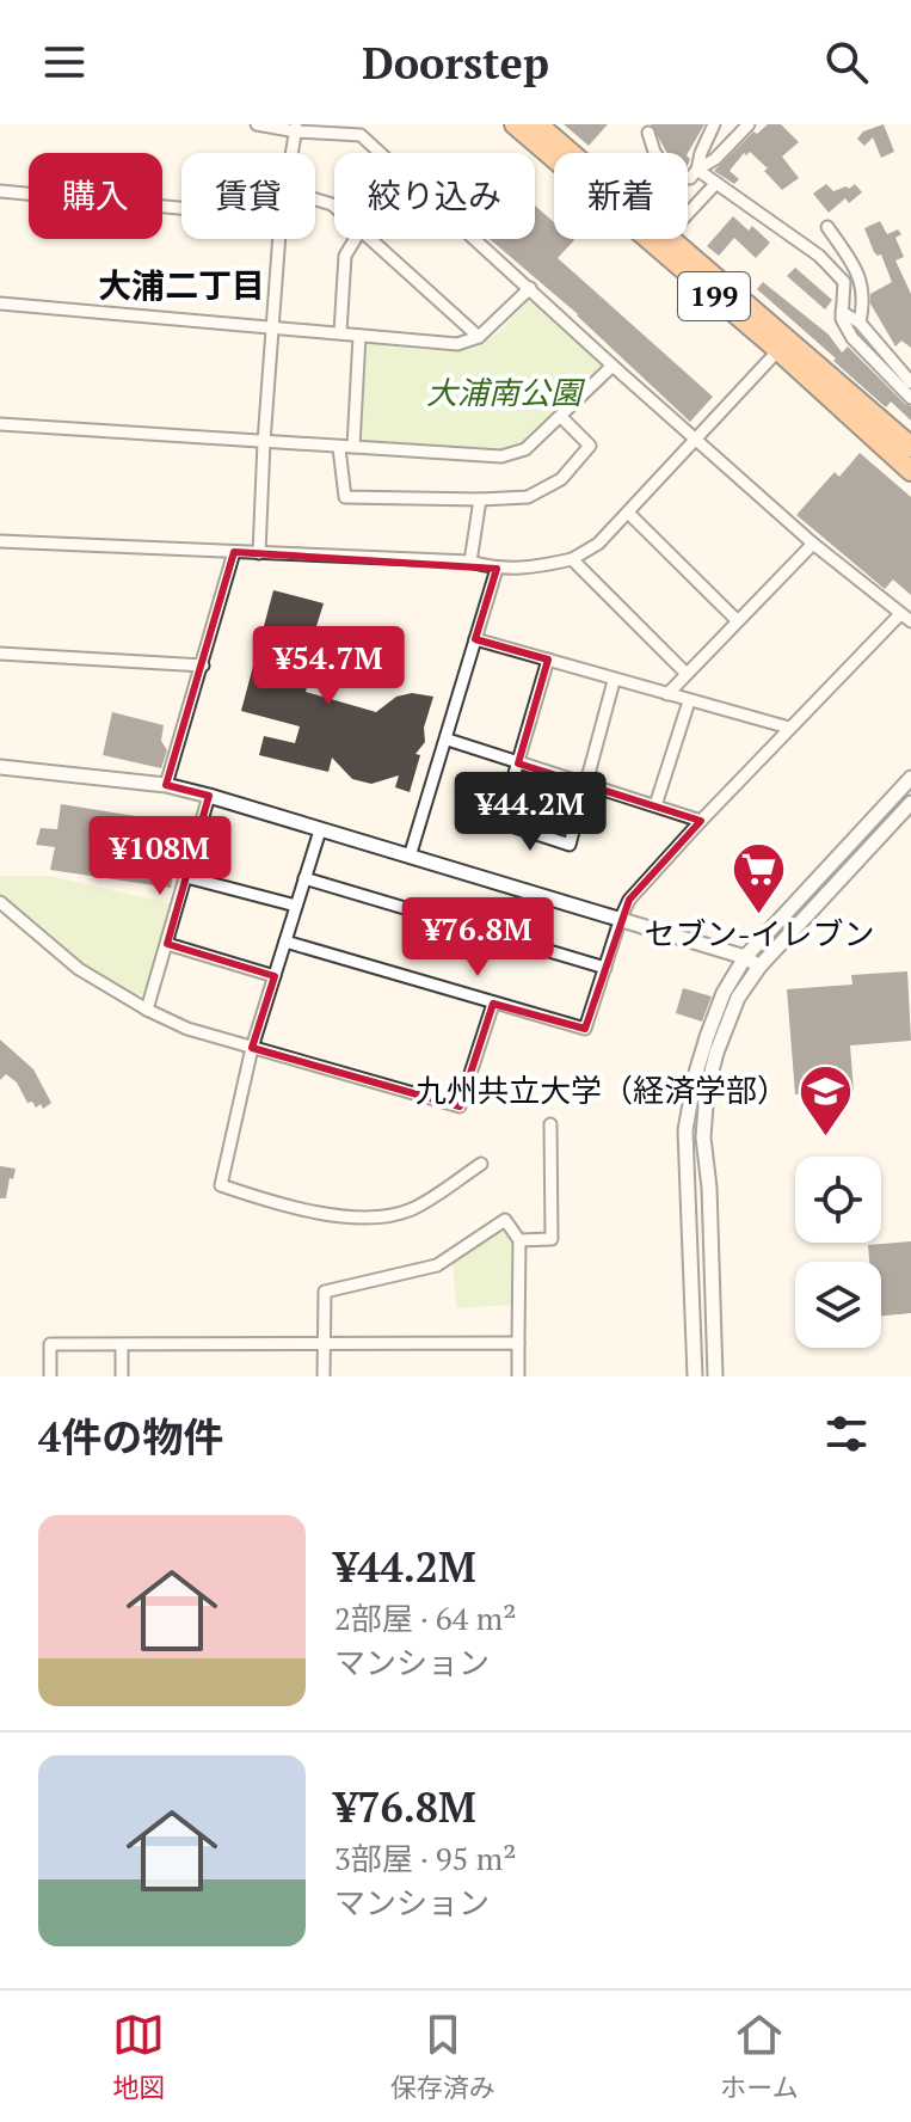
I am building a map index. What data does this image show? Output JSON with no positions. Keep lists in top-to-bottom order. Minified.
{"streets":{"highway":["199"]},"districts":["大浦二丁目"],"parks":["大浦南公園"],"places":{"supermarket":["セブン-イレブン"],"school or university":["九州共立大学（経済学部）"]},"page":{"header":"Doorstep","chip":["購入","賃貸","絞り込み","新着"],"price":["¥54.7M","¥44.2M","¥108M","¥76.8M"],"heading":"4件の物件","list":[{"name":"¥44.2M","note":"2部屋 · 64 m² · マンション"},{"name":"¥76.8M","note":"3部屋 · 95 m² · マンション"}],"tabs":["地図","保存済み","ホーム"]}}
